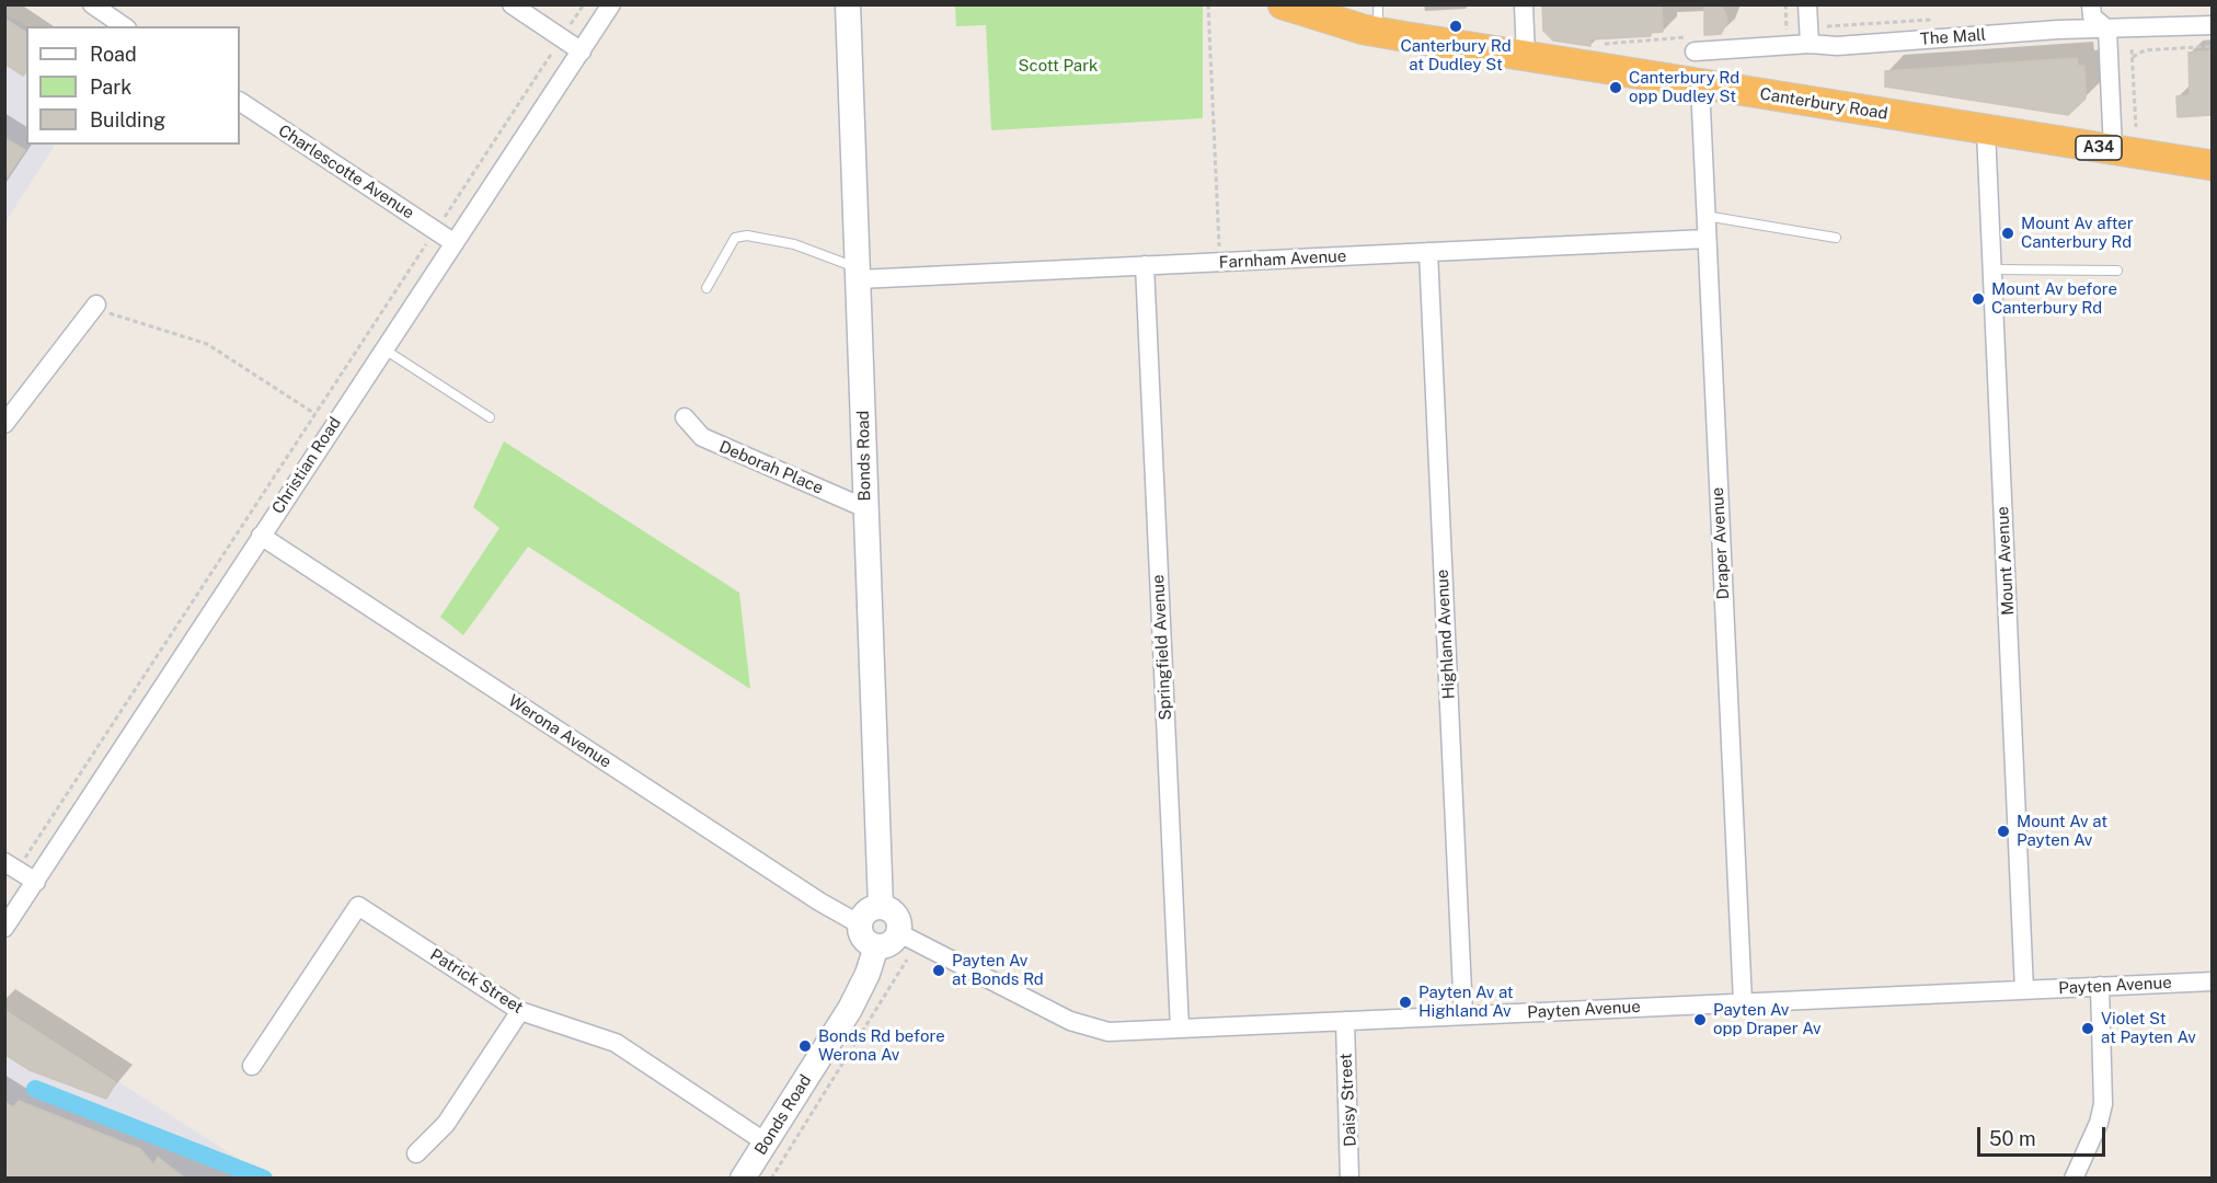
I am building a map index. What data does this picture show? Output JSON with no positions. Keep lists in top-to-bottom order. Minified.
{"streets":{"highway":["Canterbury Road","A34"],"main road":["Bonds Road"],"street":["The Mall","Charlescotte Avenue","Farnham Avenue","Christian Road","Deborah Place","Draper Avenue","Mount Avenue","Highland Avenue","Springfield Avenue","Werona Avenue","Patrick Street","Payten Avenue","Daisy Street"]},"crossings":[["Canterbury Road","Draper Avenue"],["Canterbury Road","Mount Avenue"],["Charlescotte Avenue","Christian Road"],["Farnham Avenue","Bonds Road"],["Farnham Avenue","Draper Avenue"],["Farnham Avenue","Highland Avenue"],["Farnham Avenue","Springfield Avenue"],["Bonds Road","Deborah Place"],["Bonds Road","Werona Avenue"],["Bonds Road","Patrick Street"],["Bonds Road","Payten Avenue"],["Christian Road","Werona Avenue"],["Draper Avenue","Payten Avenue"],["Mount Avenue","Payten Avenue"],["Highland Avenue","Payten Avenue"],["Springfield Avenue","Payten Avenue"],["Werona Avenue","Payten Avenue"],["Payten Avenue","Daisy Street"]],"parks":["Scott Park"],"places":["Canterbury Rd at Dudley St","Canterbury Rd opp Dudley St","Mount Av after Canterbury Rd","Mount Av before Canterbury Rd","Mount Av at Payten Av","Payten Av at Bonds Rd","Payten Av at Highland Av","Payten Av opp Draper Av","Violet St at Payten Av","Bonds Rd before Werona Av"],"legend":["Road","Park","Building"],"scale_bar":"50 m"}
